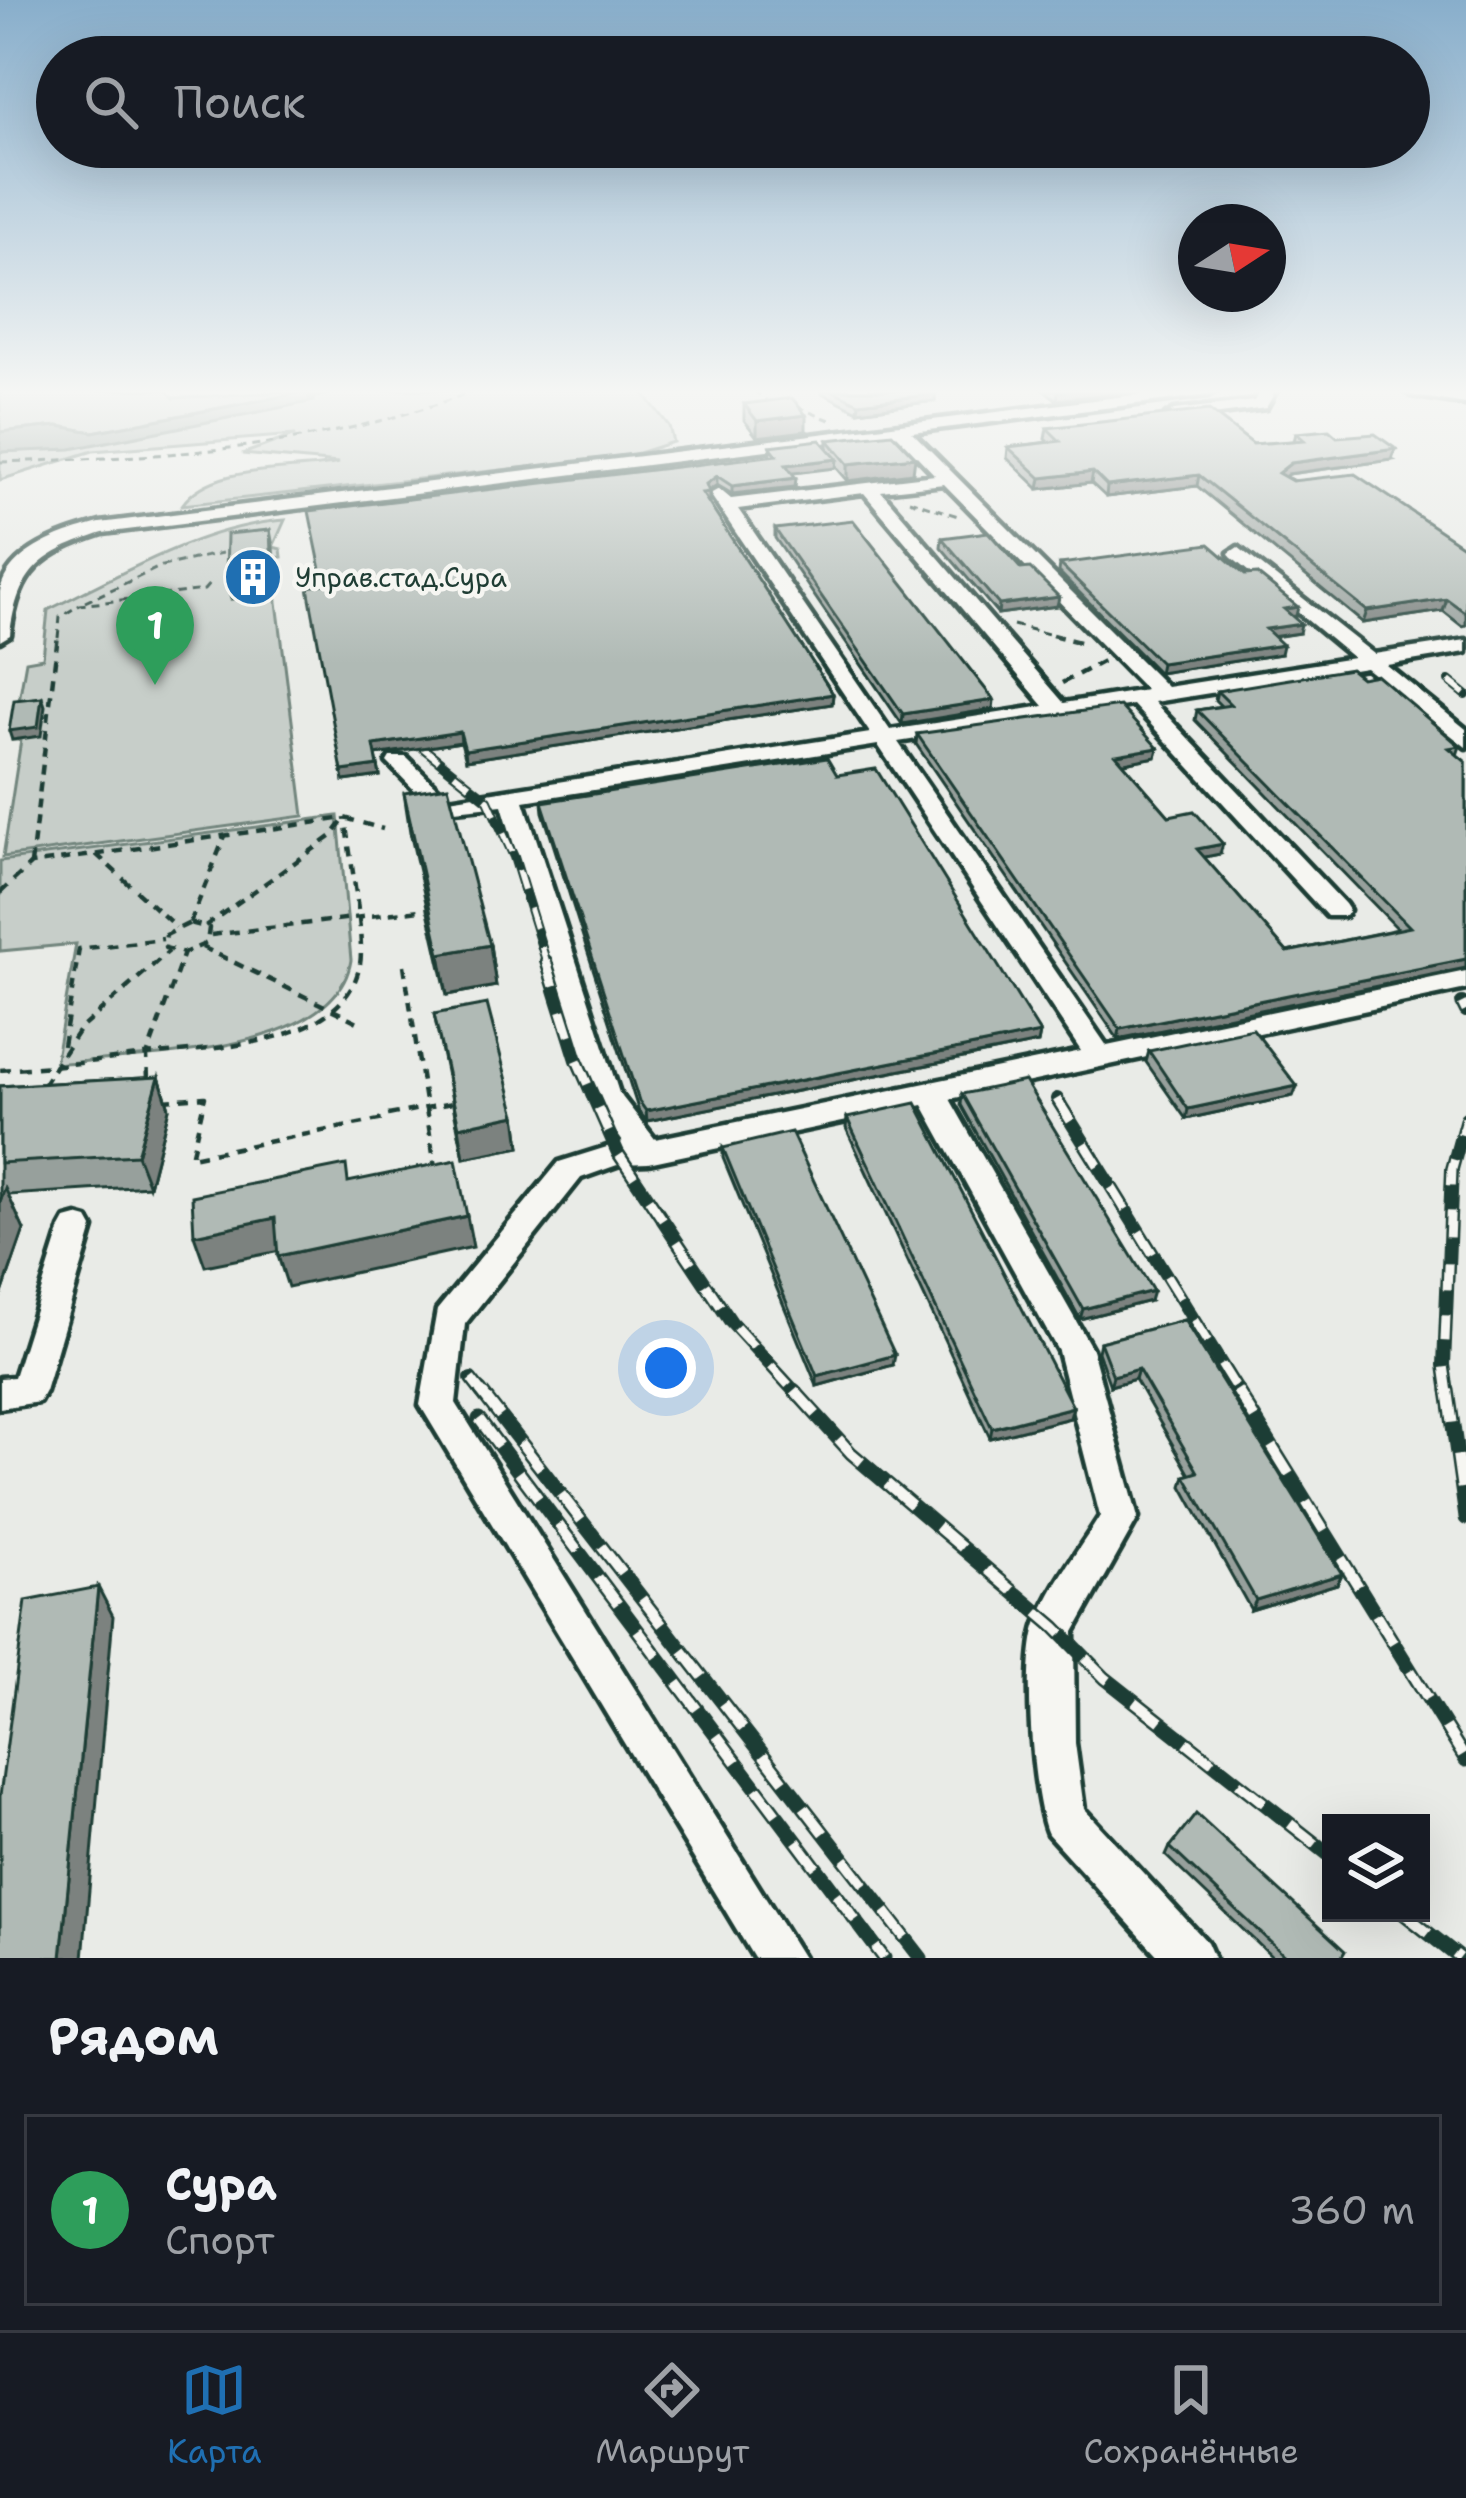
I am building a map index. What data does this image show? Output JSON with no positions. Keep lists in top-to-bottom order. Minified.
{"places":{"building":["Управ.стад.Сура"]},"north":"right","page":{"search":"Поиск","pins":"1","heading":"Рядом","list":[{"mark":"1","name":"Сура","note":"Спорт","value":"360 m"}],"nav":["Карта","Маршрут","Сохранённые"]}}
